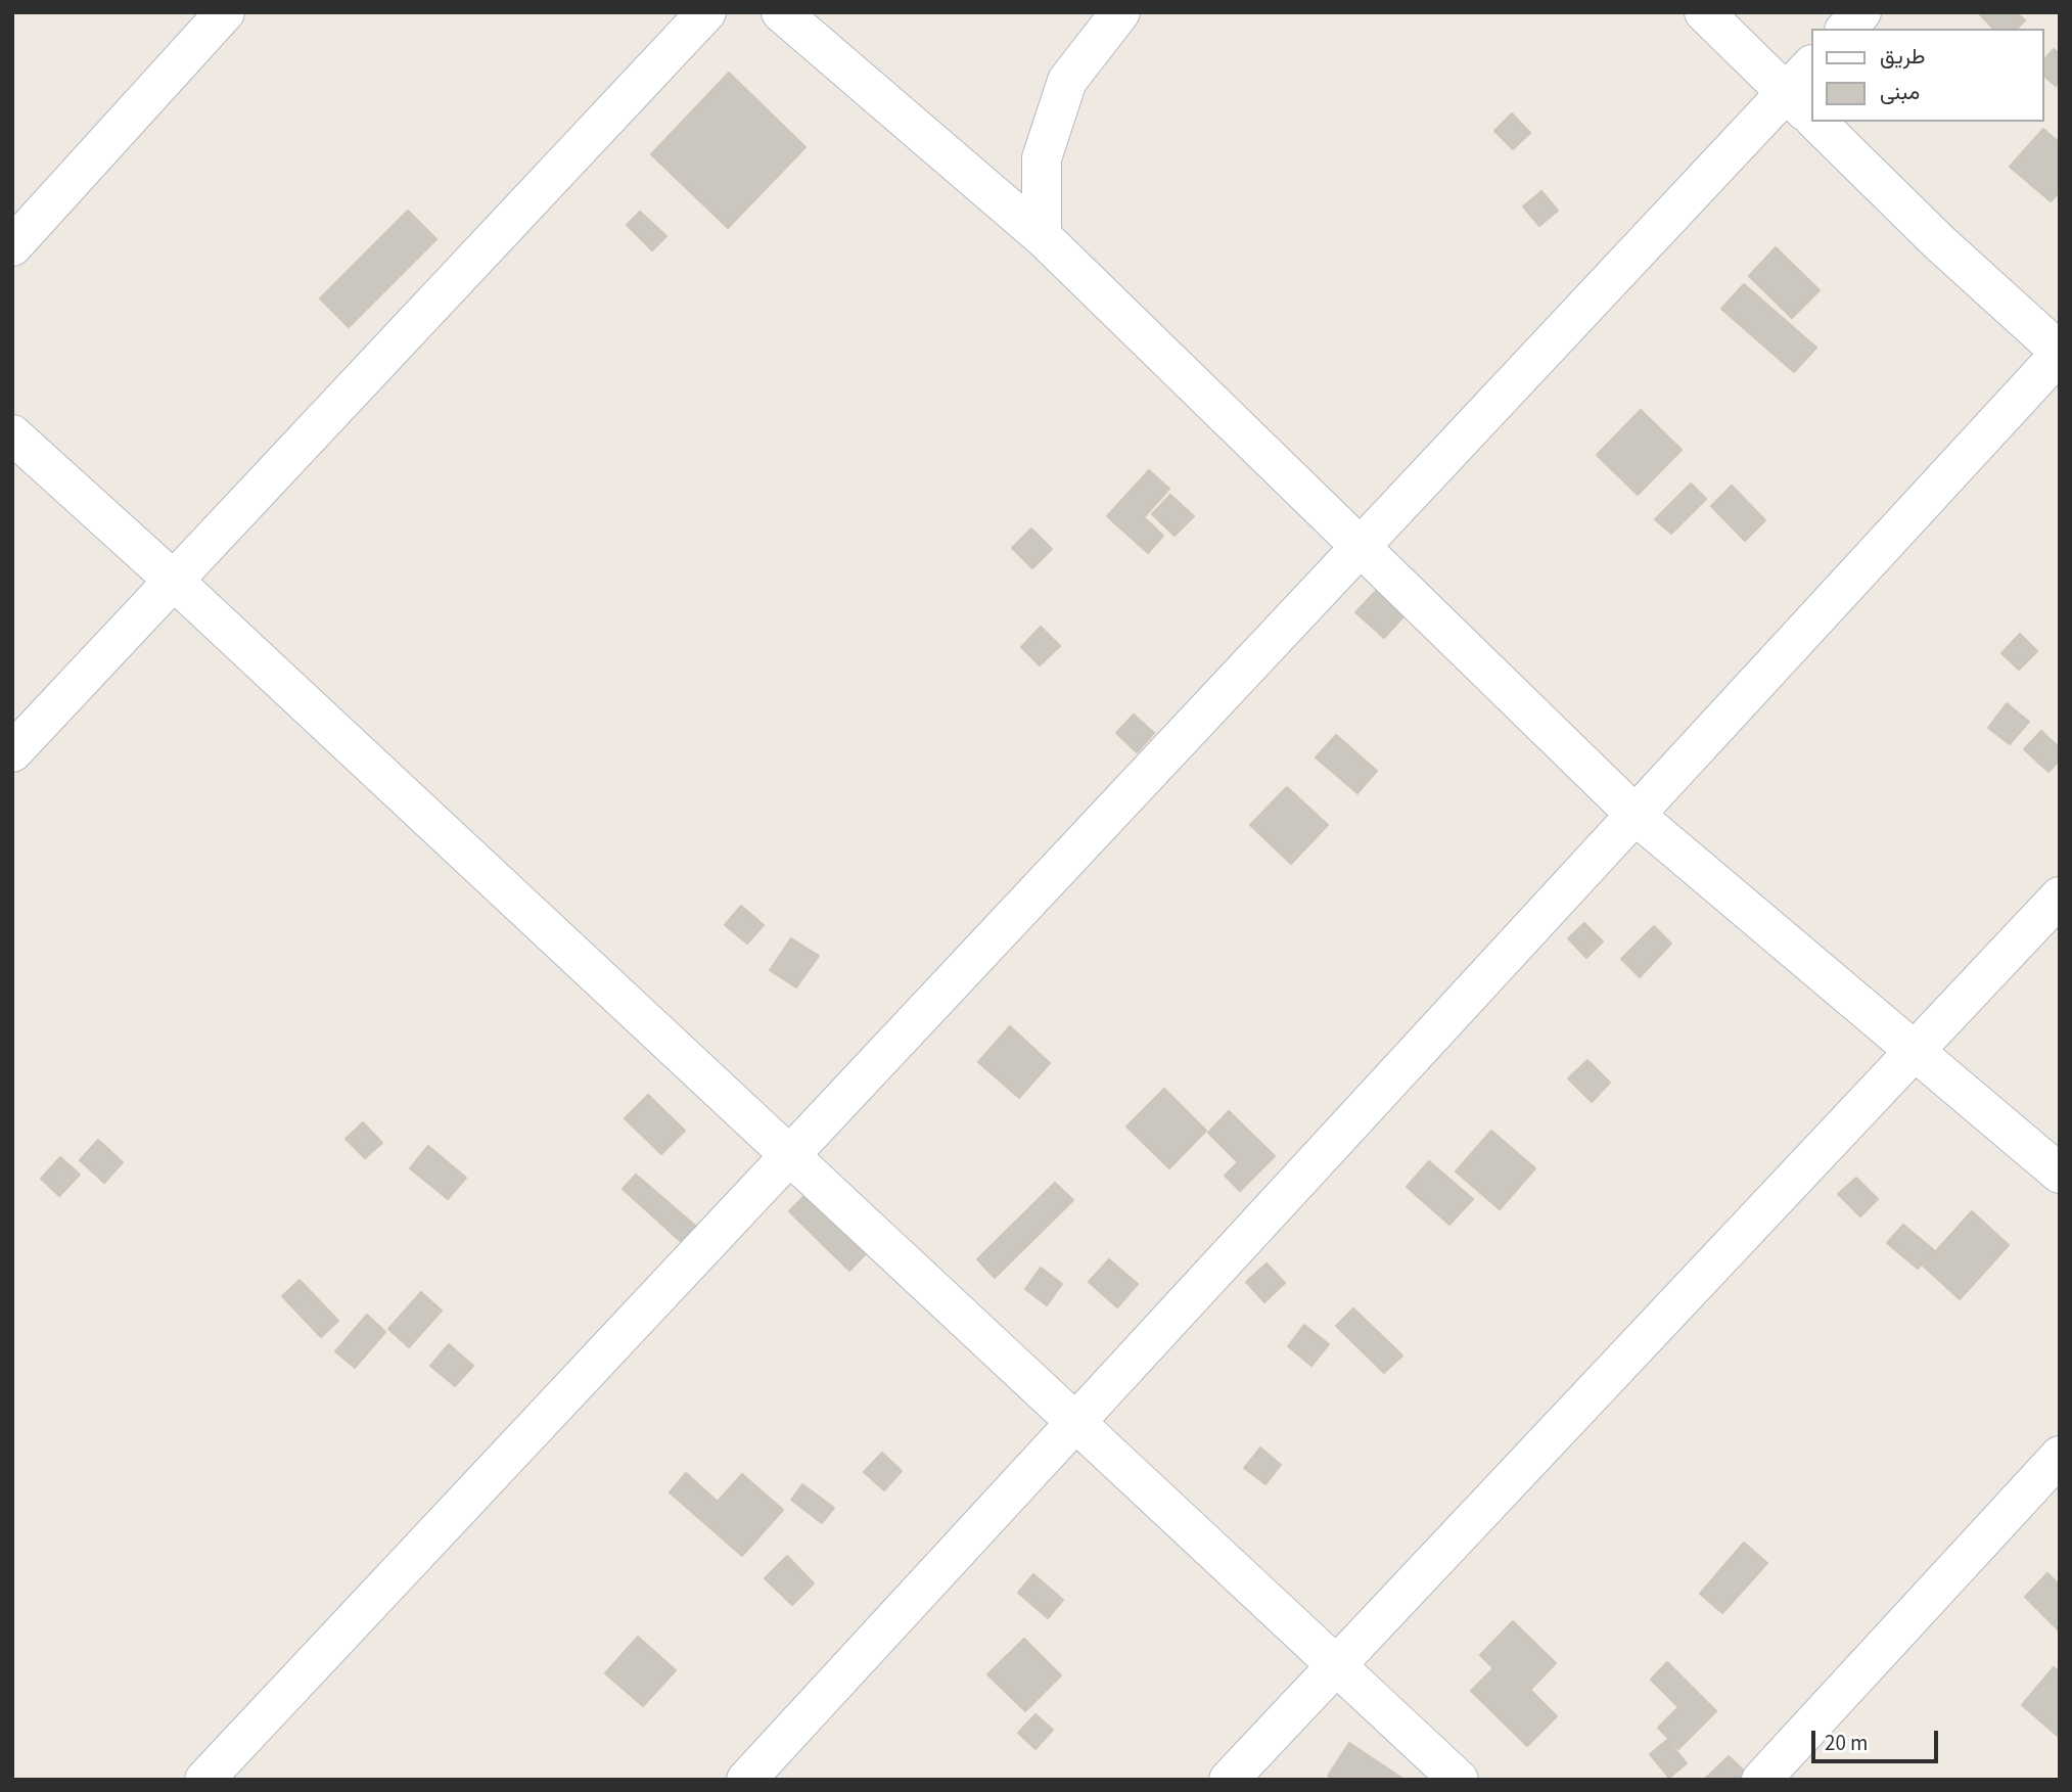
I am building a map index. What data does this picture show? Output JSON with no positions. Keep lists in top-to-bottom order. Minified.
{"legend":["طريق","مبنى"],"scale_bar":"20 m"}
